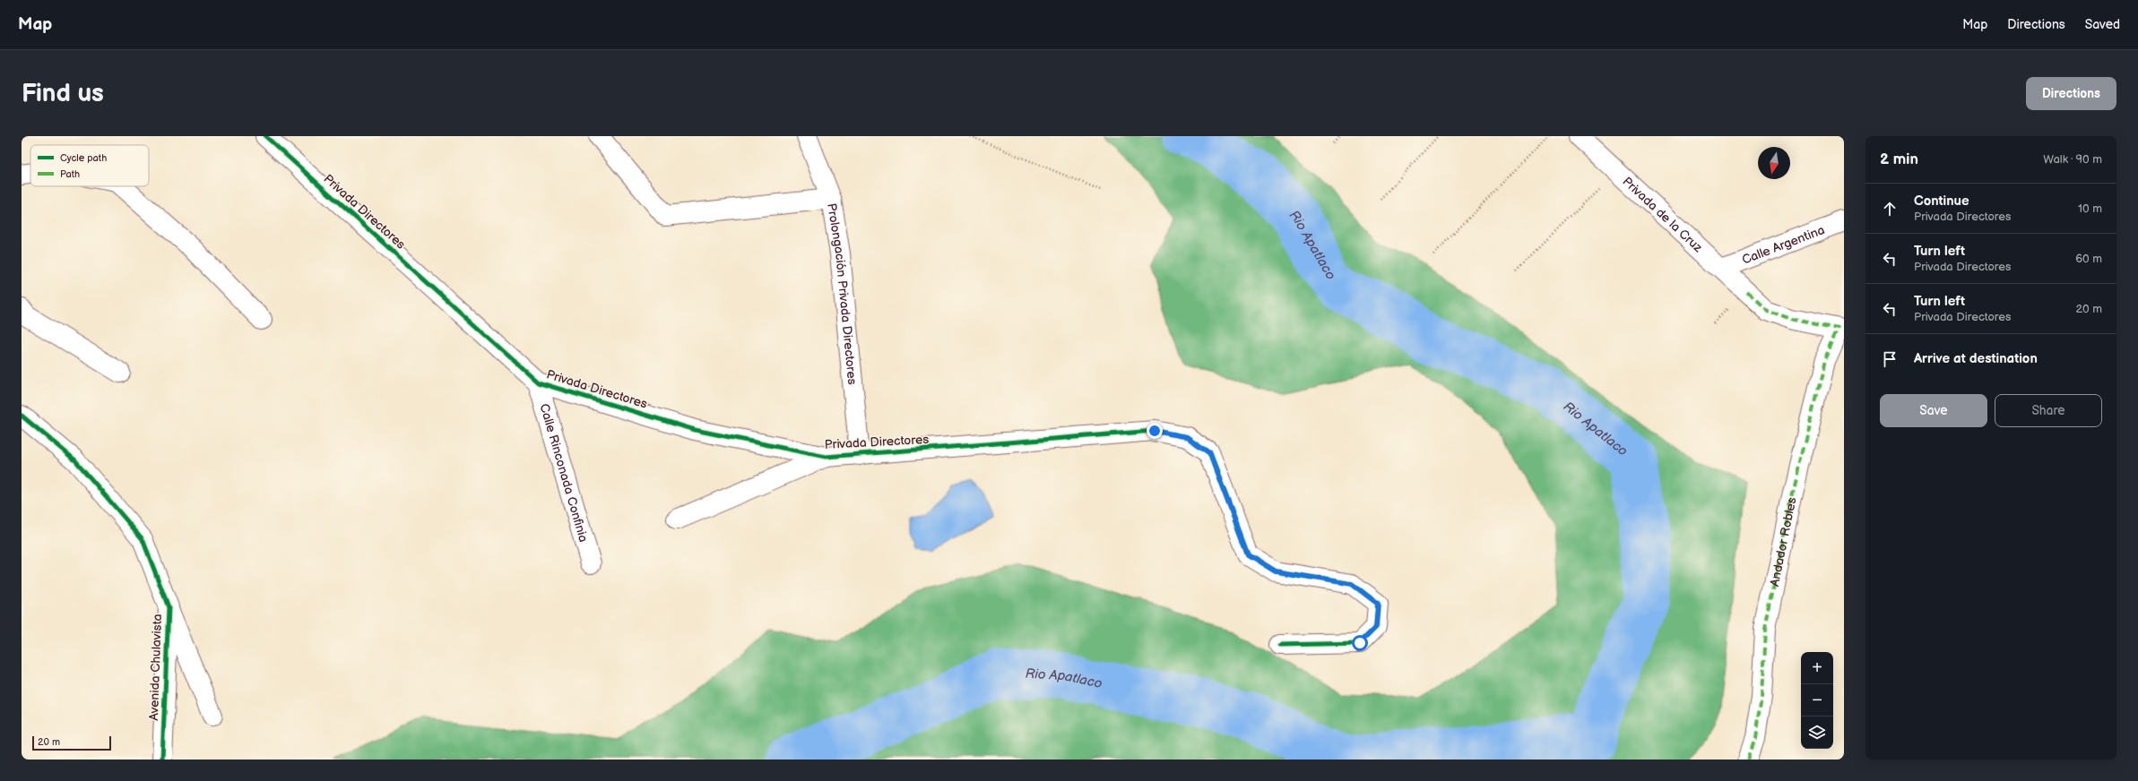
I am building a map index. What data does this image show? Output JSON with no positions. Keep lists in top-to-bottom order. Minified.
{"streets":{"street":["Privada Directores","Privada de la Cruz","Calle Argentina","Prolongación Privada Directores","Calle Rinconada Confinia","Andador Robles","Avenida Chulavista"]},"crossings":[["Privada Directores","Prolongación Privada Directores"],["Privada Directores","Calle Rinconada Confinia"],["Privada de la Cruz","Calle Argentina"],["Privada de la Cruz","Andador Robles"]],"water":["Rio Apatlaco"],"legend":["Cycle path","Path"],"scale_bar":"20 m","north":"bottom","page":{"header":"Map","nav":["Map","Directions","Saved"],"buttons":["Directions",["Save","Share"]],"title":"Find us","heading":["2 min","Walk · 90 m"],"list":[["Continue","Privada Directores","10 m"],["Turn left","Privada Directores","60 m"],["Turn left","Privada Directores","20 m"],"Arrive at destination"],"map_buttons":["+","−"],"scale":"20 m"}}
